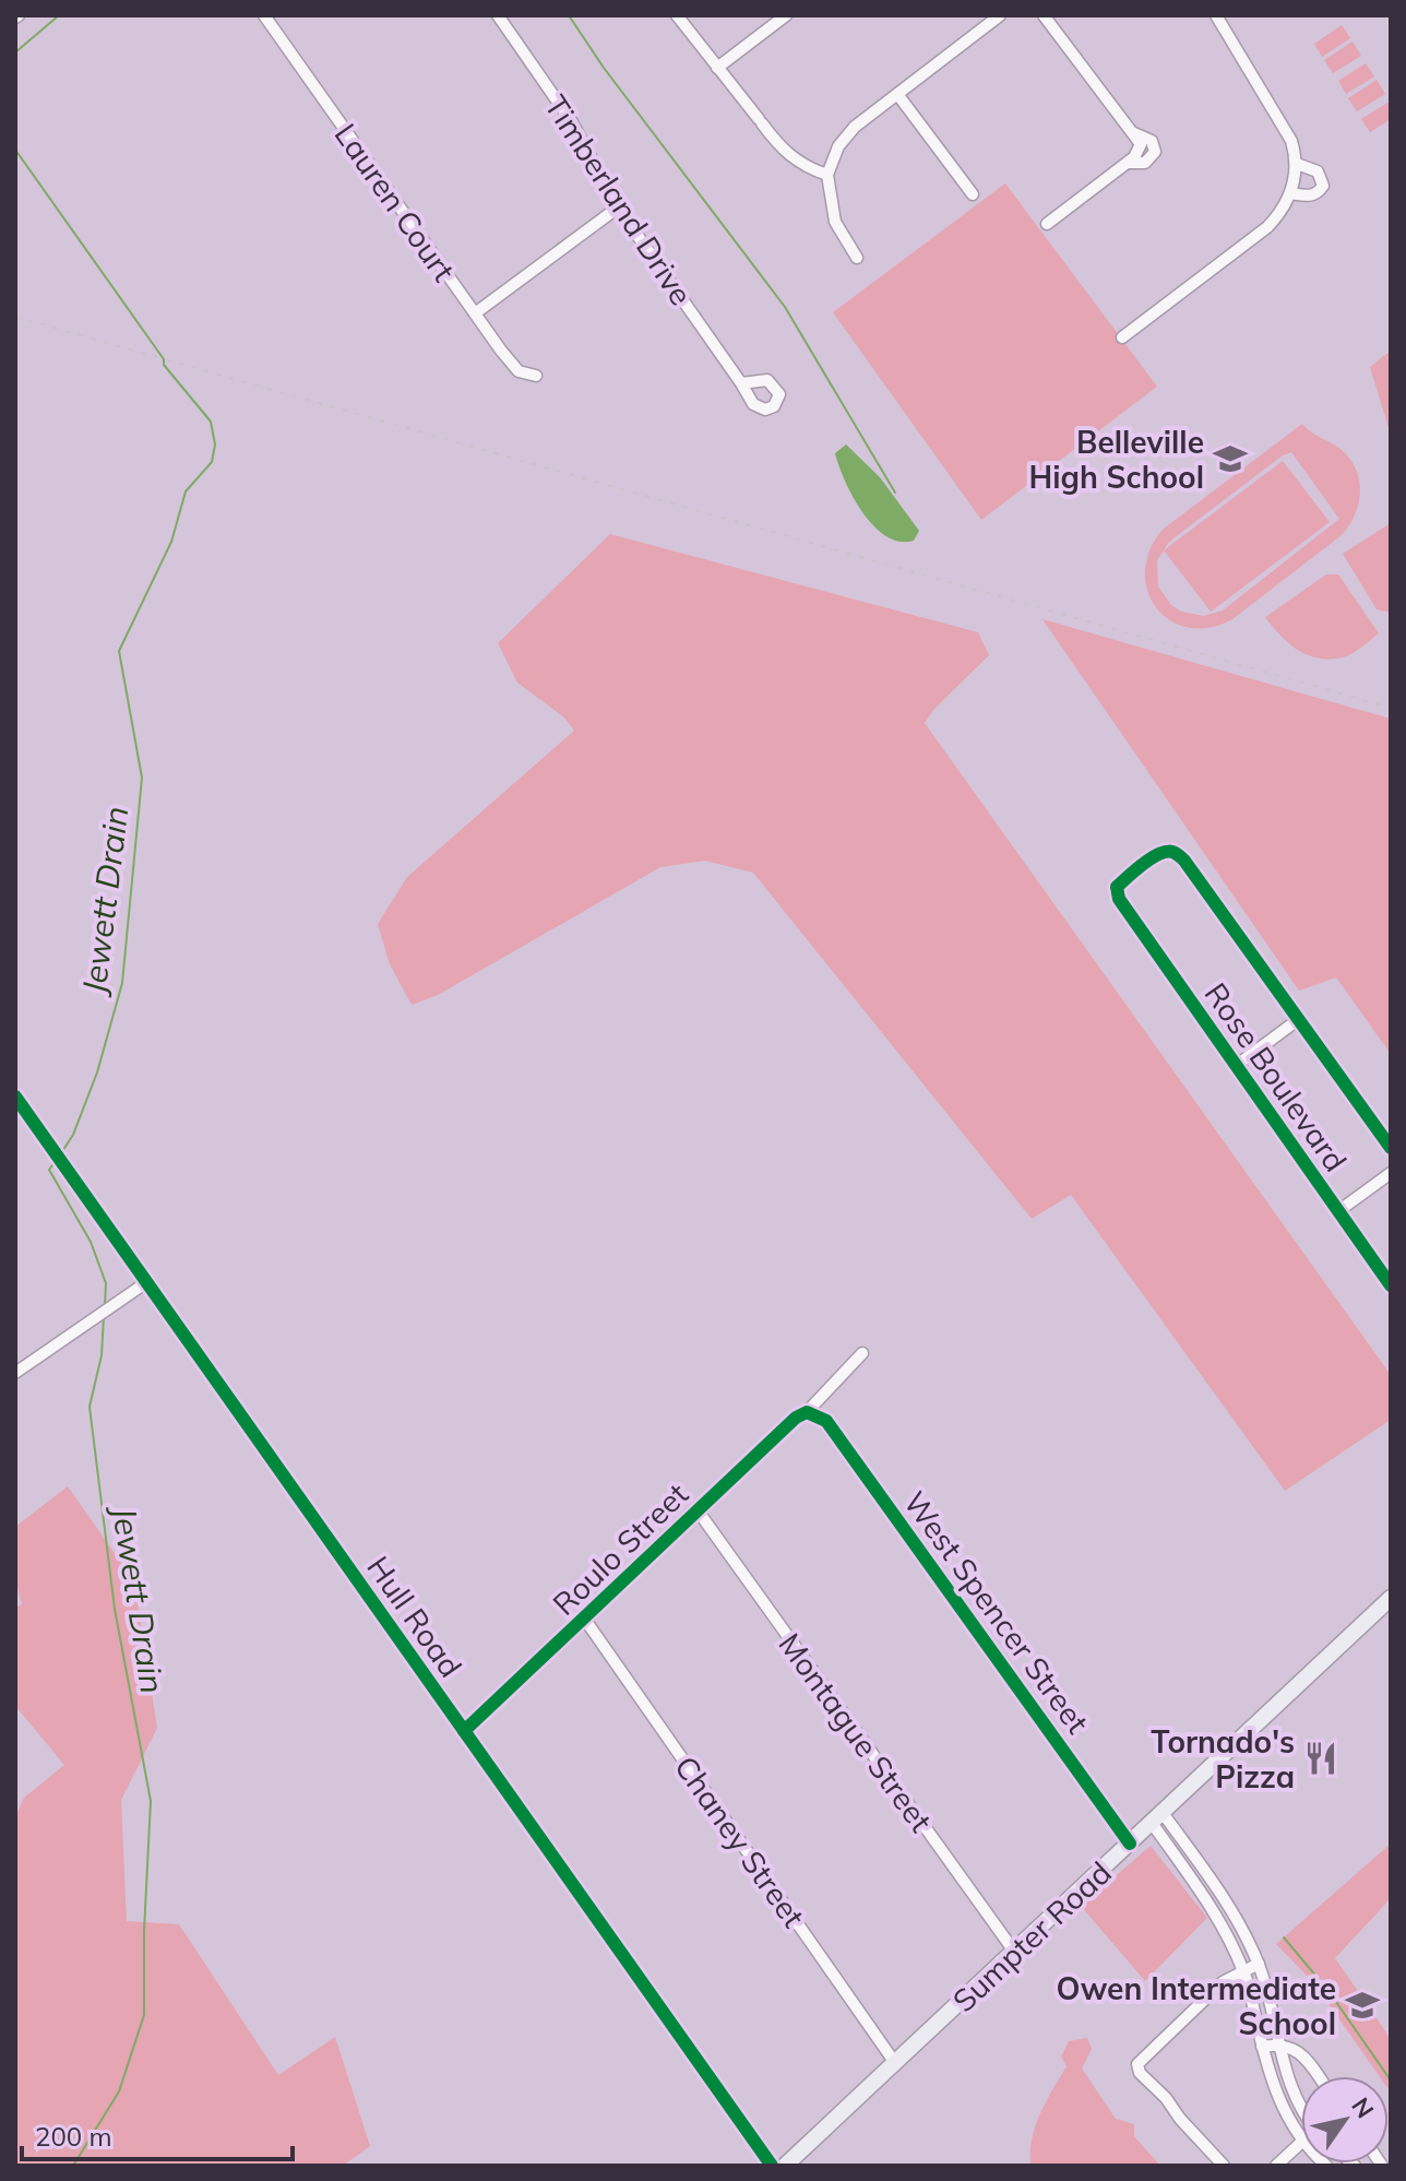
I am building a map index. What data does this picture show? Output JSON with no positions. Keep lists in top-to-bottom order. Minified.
{"streets":{"street":["Timberland Drive","Lauren Court","Rose Boulevard","Roulo Street","West Spencer Street","Hull Road","Montague Street","Chaney Street","Sumpter Road"]},"crossings":[["Roulo Street","West Spencer Street"],["Roulo Street","Hull Road"],["Roulo Street","Montague Street"],["Roulo Street","Chaney Street"],["West Spencer Street","Sumpter Road"],["Montague Street","Sumpter Road"],["Chaney Street","Sumpter Road"]],"water":["Jewett Drain"],"places":{"school or university":["Belleville High School","Owen Intermediate School"],"restaurant":["Tornado's Pizza"]},"scale_bar":"200 m","north":"top right"}
